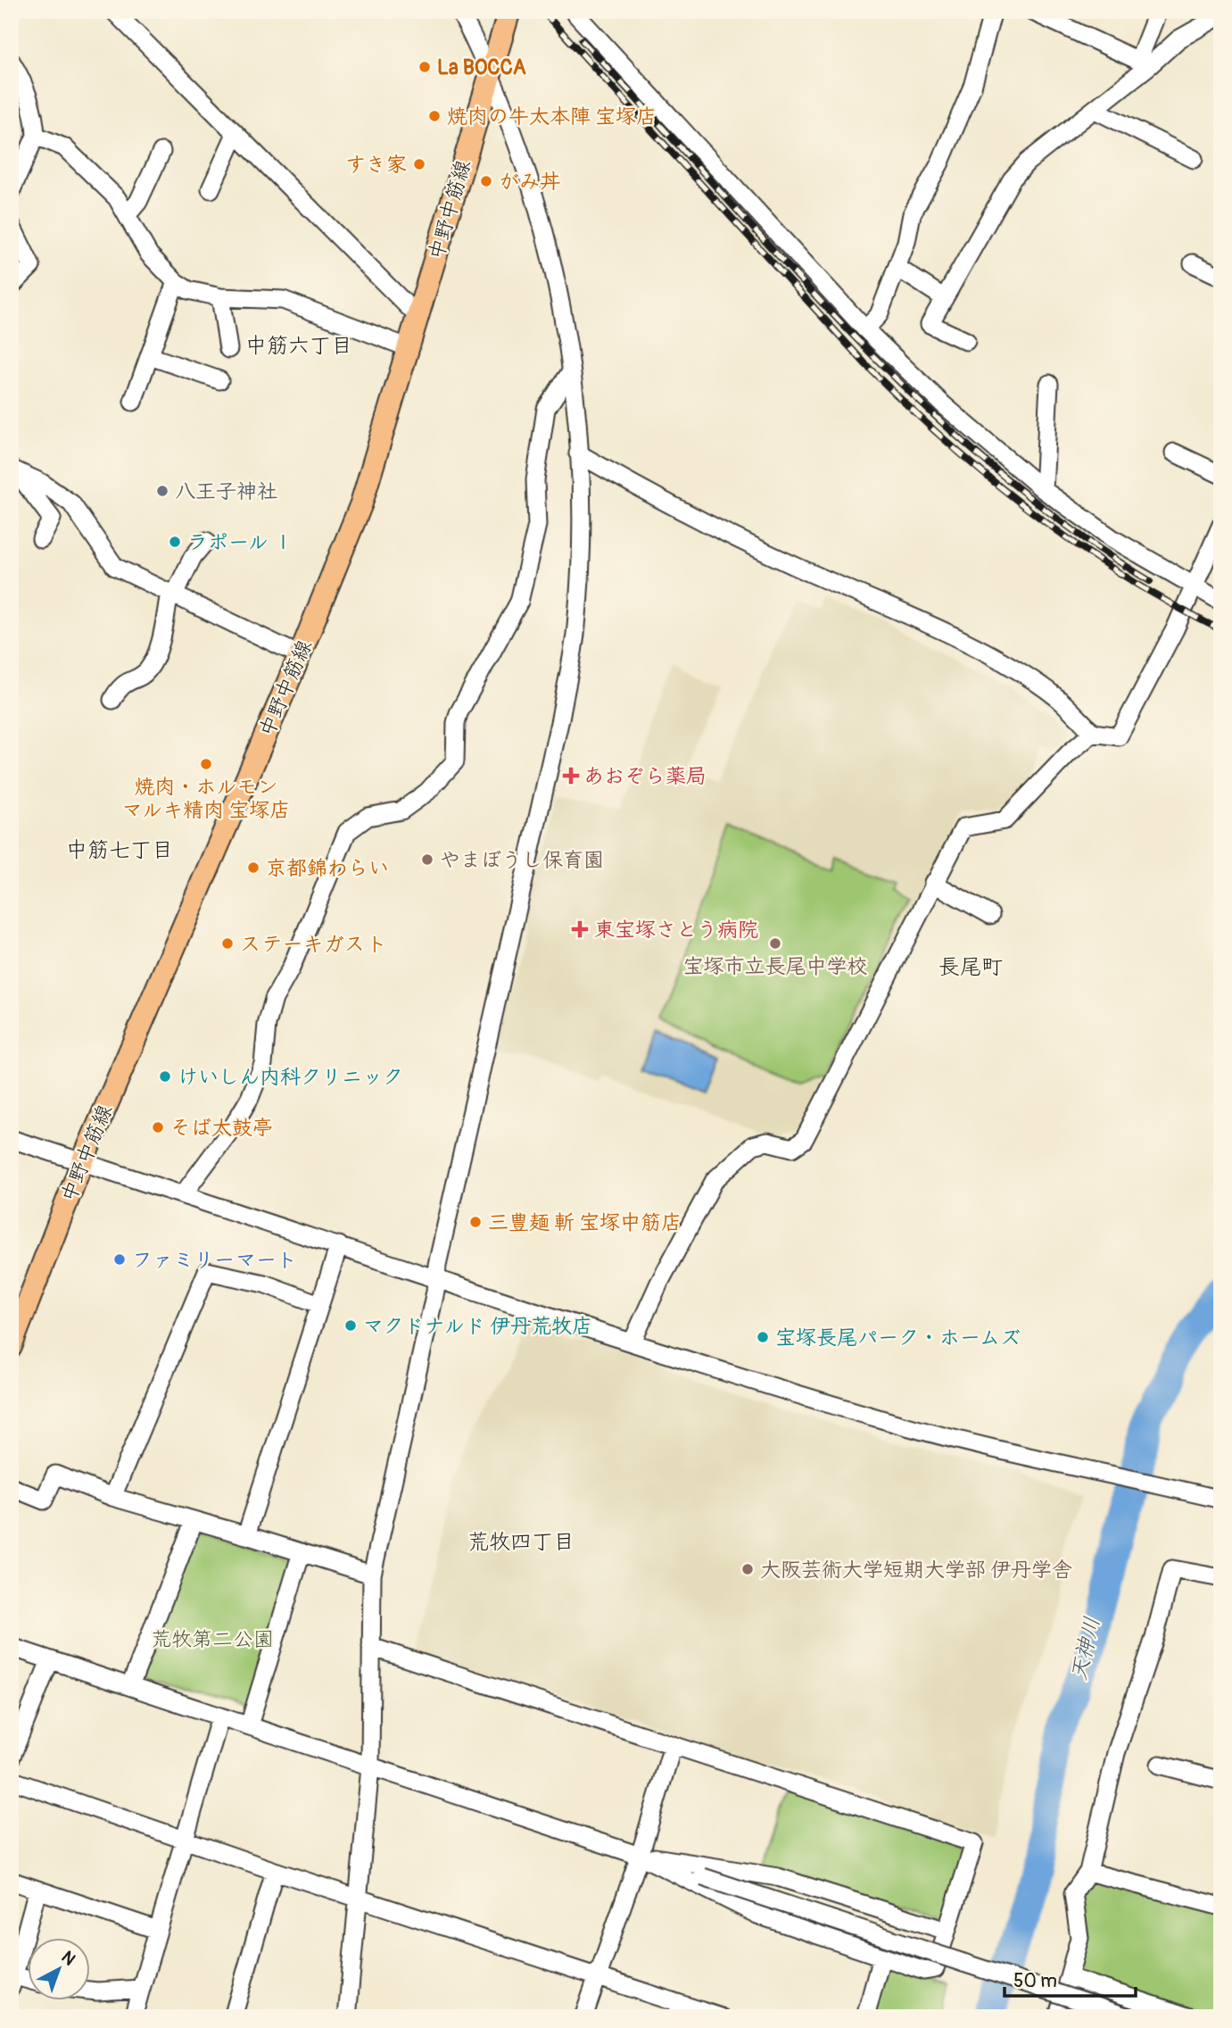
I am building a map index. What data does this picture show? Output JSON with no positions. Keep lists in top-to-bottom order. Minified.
{"streets":{"main road":["中野中筋線"]},"districts":["中筋六丁目","中筋七丁目","長尾町","荒牧四丁目"],"water":["天神川"],"parks":["荒牧第二公園"],"places":{"other":["La BOCCA","焼肉の牛太本陣 宝塚店","すき家","がみ丼","八王子神社","ラポール Ⅰ","焼肉・ホルモン マルキ精肉 宝塚店","やまぼうし保育園","京都錦わらい","ステーキガスト","宝塚市立長尾中学校","けいしん内科クリニック","そば太鼓亭","三豊麺 斬 宝塚中筋店","ファミリーマート","マクドナルド 伊丹荒牧店","宝塚長尾パーク・ホームズ","大阪芸術大学短期大学部 伊丹学舎"],"health":["あおぞら薬局","東宝塚さとう病院"]},"scale_bar":"50 m","north":"top right"}
